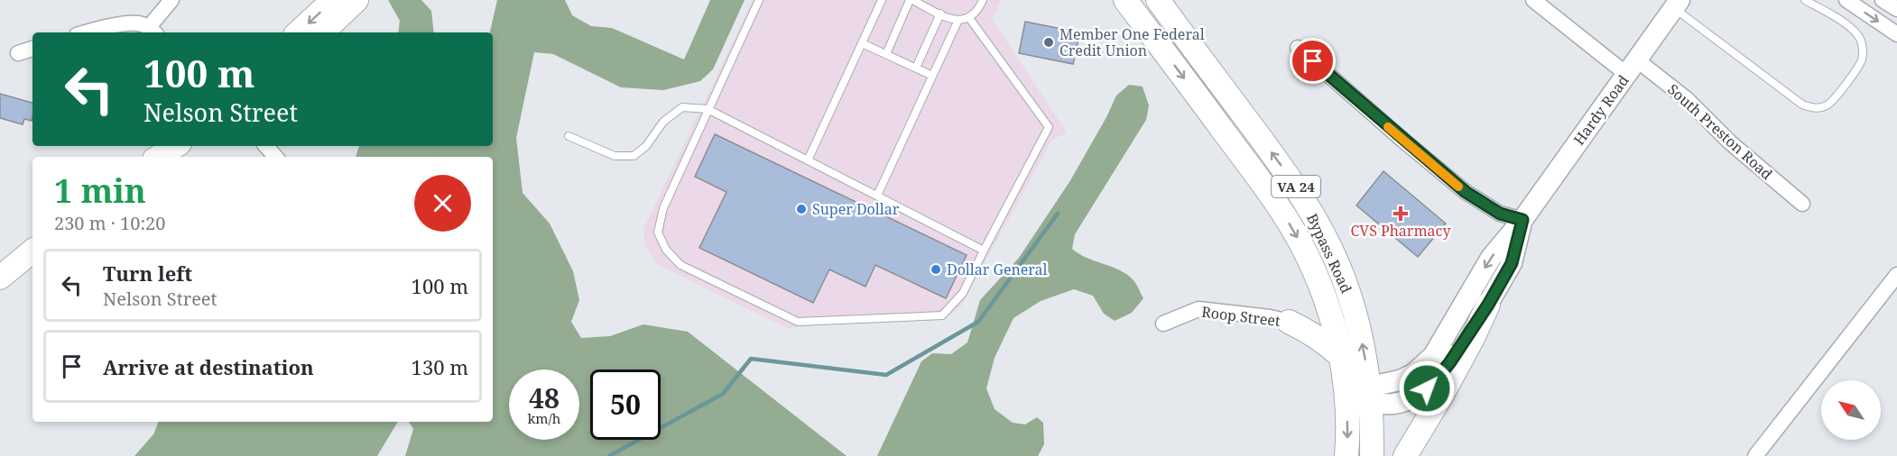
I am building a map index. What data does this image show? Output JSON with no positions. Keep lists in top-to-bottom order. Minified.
{"streets":{"main road":["Hardy Road","VA 24","Bypass Road"],"street":["South Preston Road","Roop Street"]},"crossings":[["Hardy Road","South Preston Road"],["Hardy Road","VA 24"],["Hardy Road","Bypass Road"],["VA 24","Bypass Road"]],"places":{"other":["Member One Federal Credit Union","Super Dollar","Dollar General"],"health":["CVS Pharmacy"]},"north":"top left","page":{"turn":["100 m","Nelson Street"],"heading":["1 min","230 m · 10:20"],"list":[{"name":"Turn left","note":"Nelson Street","value":"100 m"},{"name":"Arrive at destination","value":"130 m"}],"speed":"48 km/h","limit":"50"}}
